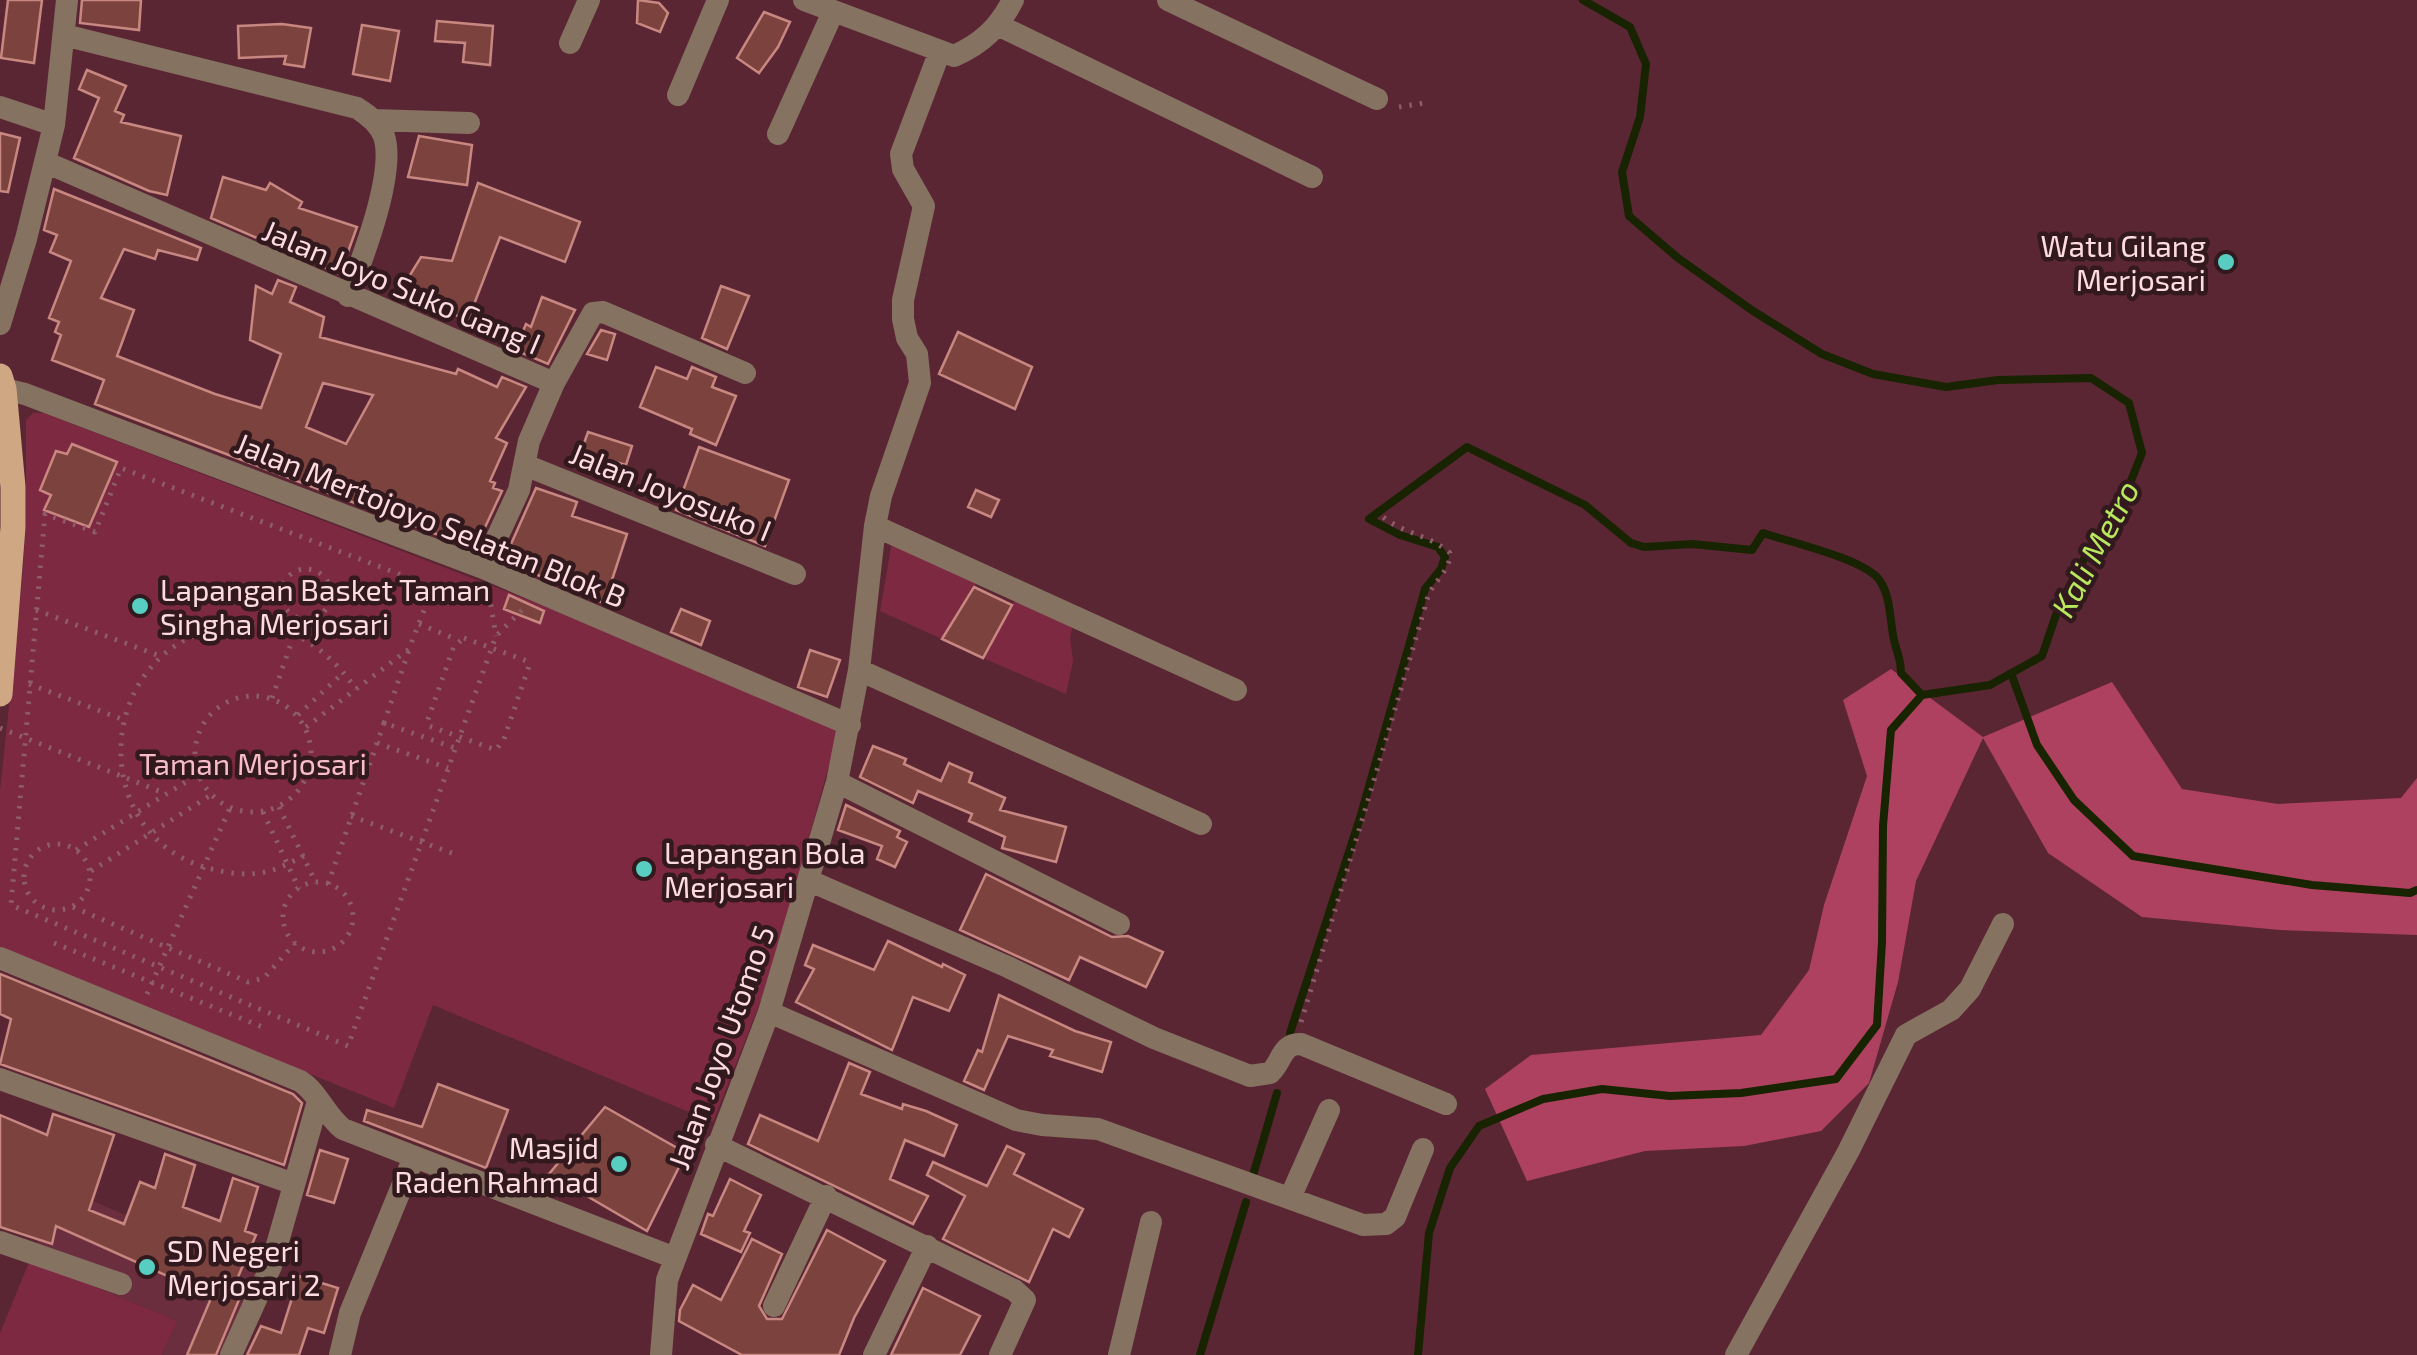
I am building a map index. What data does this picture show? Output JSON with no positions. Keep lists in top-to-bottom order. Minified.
{"streets":{"street":["Jalan Joyo Suko Gang I","Jalan Joyosuko I","Jalan Mertojoyo Selatan Blok B","Jalan Joyo Utomo 5"]},"crossings":[["Jalan Joyo Suko Gang I","Jalan Joyosuko I"],["Jalan Joyo Suko Gang I","Jalan Mertojoyo Selatan Blok B"],["Jalan Mertojoyo Selatan Blok B","Jalan Joyo Utomo 5"]],"water":["Kali Metro"],"parks":["Taman Merjosari"],"places":["Watu Gilang Merjosari","Lapangan Basket Taman Singha Merjosari","Lapangan Bola Merjosari","Masjid Raden Rahmad","SD Negeri Merjosari 2"]}
